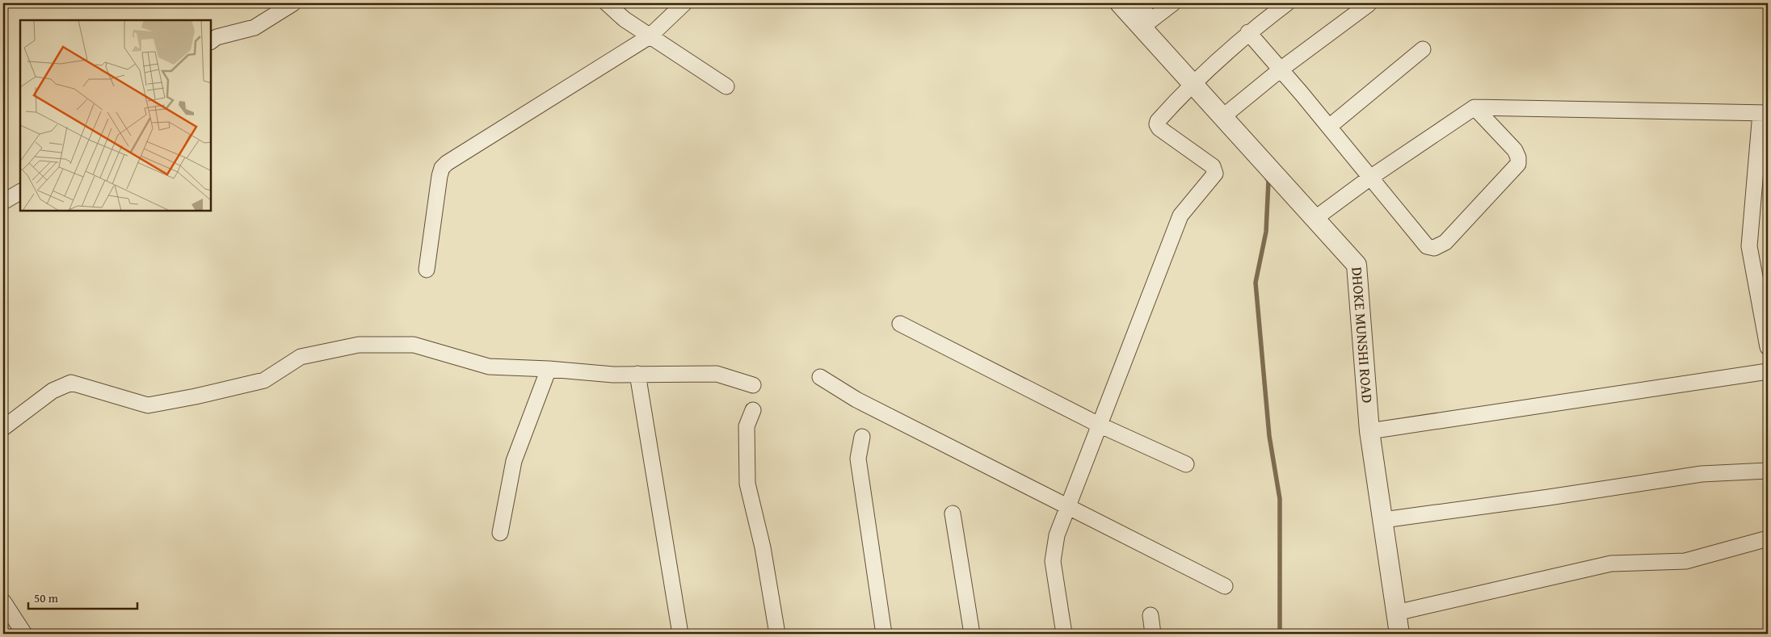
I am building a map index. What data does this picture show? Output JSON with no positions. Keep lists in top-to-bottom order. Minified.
{"streets":{"street":["DHOKE MUNSHI ROAD"]},"scale_bar":"50 m"}
